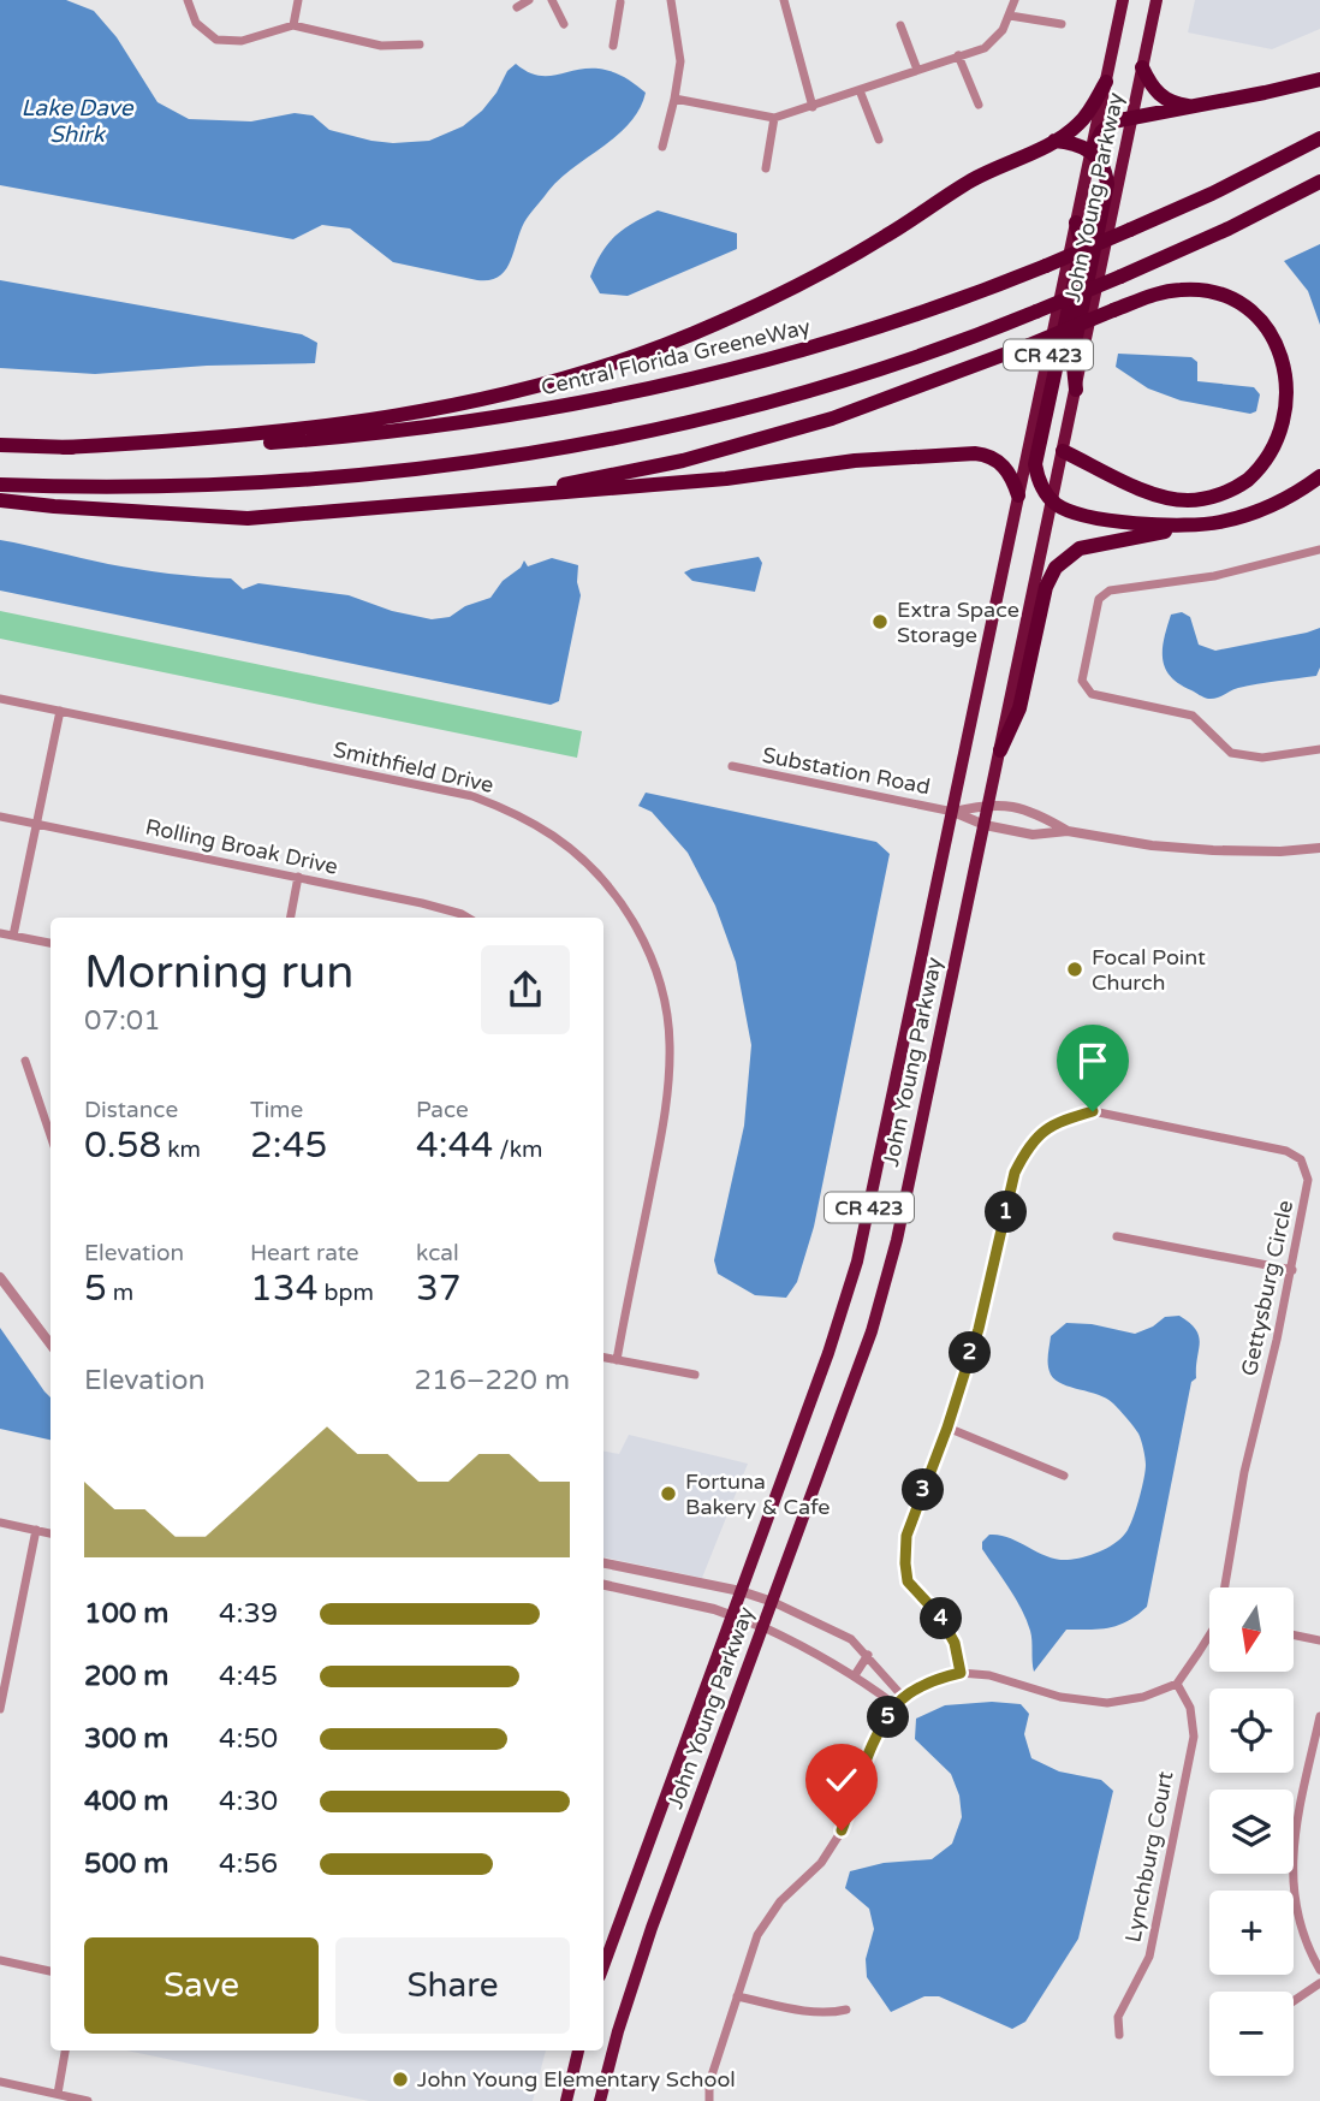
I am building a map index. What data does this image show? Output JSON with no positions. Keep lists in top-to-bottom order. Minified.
{"streets":{"highway":["John Young Parkway","CR 423","Central Florida GreeneWay"],"street":["Smithfield Drive","Substation Road","Rolling Broak Drive","Gettysburg Circle","Lynchburg Court"]},"crossings":[["John Young Parkway","Substation Road"],["Gettysburg Circle","Lynchburg Court"]],"water":["Lake Dave Shirk"],"places":["Extra Space Storage","Focal Point Church","Fortuna Bakery & Cafe","John Young Elementary School"],"north":"bottom","page":{"heading":["Morning run","07:01"],"stats":[["Distance","0.58 km"],["Time","2:45"],["Pace","4:44 /km"],["Elevation","5 m"],["Heart rate","134 bpm"],["kcal","37"]],"pins":["1","2","3","4","5"],"chart":["Elevation","216–220 m"],"list":[{"name":"100 m","note":"4:39"},{"name":"200 m","note":"4:45"},{"name":"300 m","note":"4:50"},{"name":"400 m","note":"4:30"},{"name":"500 m","note":"4:56"}],"map_buttons":["+","−"],"buttons":["Save","Share"]}}
